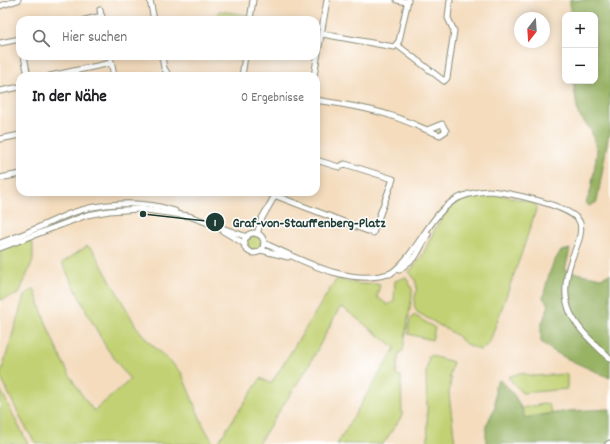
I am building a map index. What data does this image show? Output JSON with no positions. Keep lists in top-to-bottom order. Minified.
{"places":["Graf-von-Stauffenberg-Platz"],"north":"bottom","page":{"map_buttons":["+","−"],"search":"Hier suchen","heading":["In der Nähe","0 Ergebnisse"]}}
